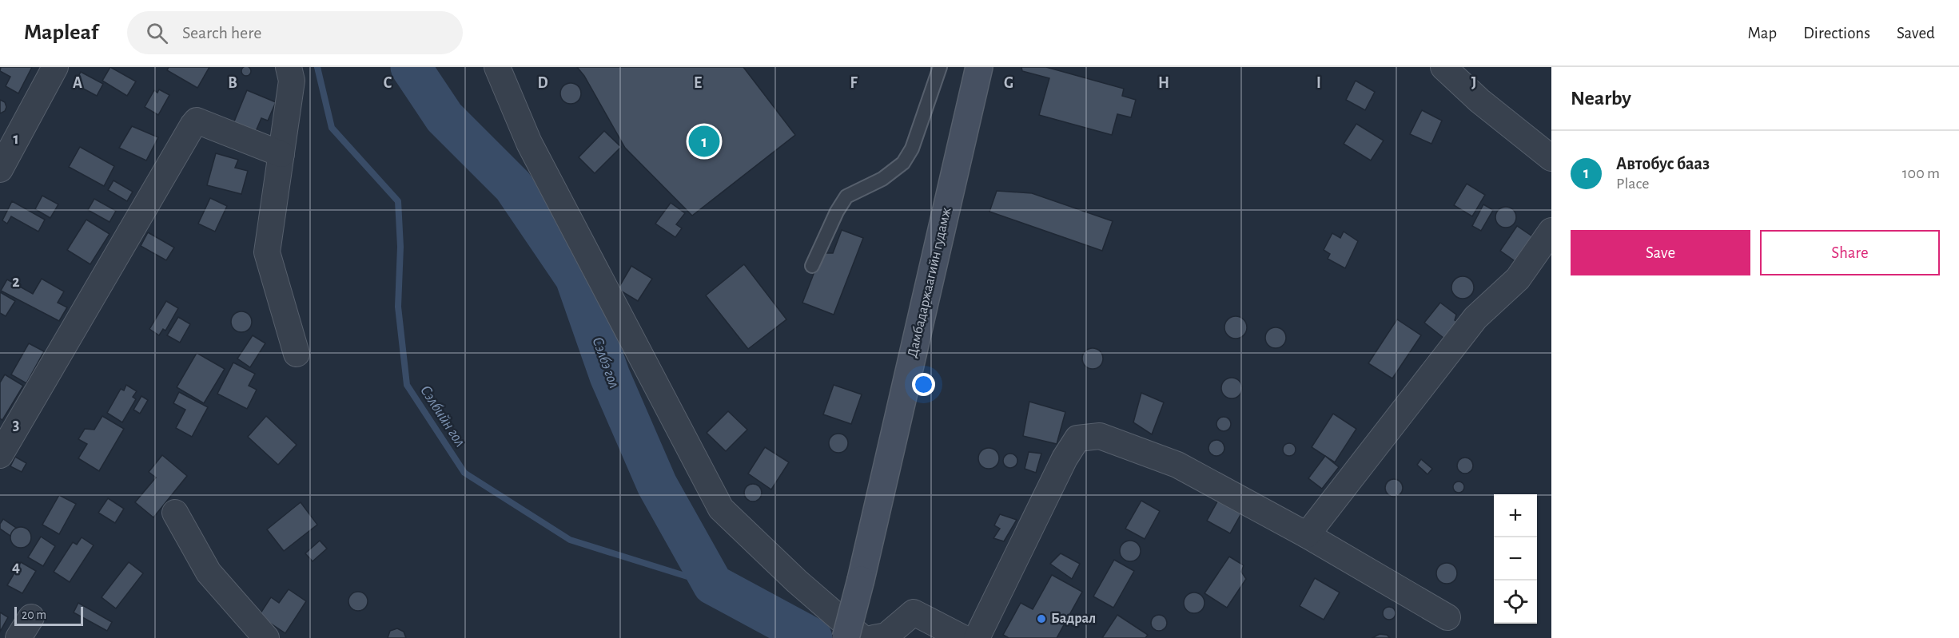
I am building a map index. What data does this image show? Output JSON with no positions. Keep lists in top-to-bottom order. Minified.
{"streets":{"main road":["Дамбадаржаагийн гудамж"]},"water":["Сэлбэ гол","Сэлбийн гол"],"places":["Бадрал"],"scale_bar":"20 m","page":{"header":"Mapleaf","search":"Search here","nav":["Map","Directions","Saved"],"heading":"Nearby","pins":"1","list":[{"mark":"1","name":"Автобус бааз","note":"Place","value":"100 m"}],"buttons":["Save","Share"],"map_buttons":["+","−"],"scale":"20 m"},"grid":{"columns":["A","B","C","D","E","F","G","H","I","J"],"rows":["1","2","3","4"]}}
